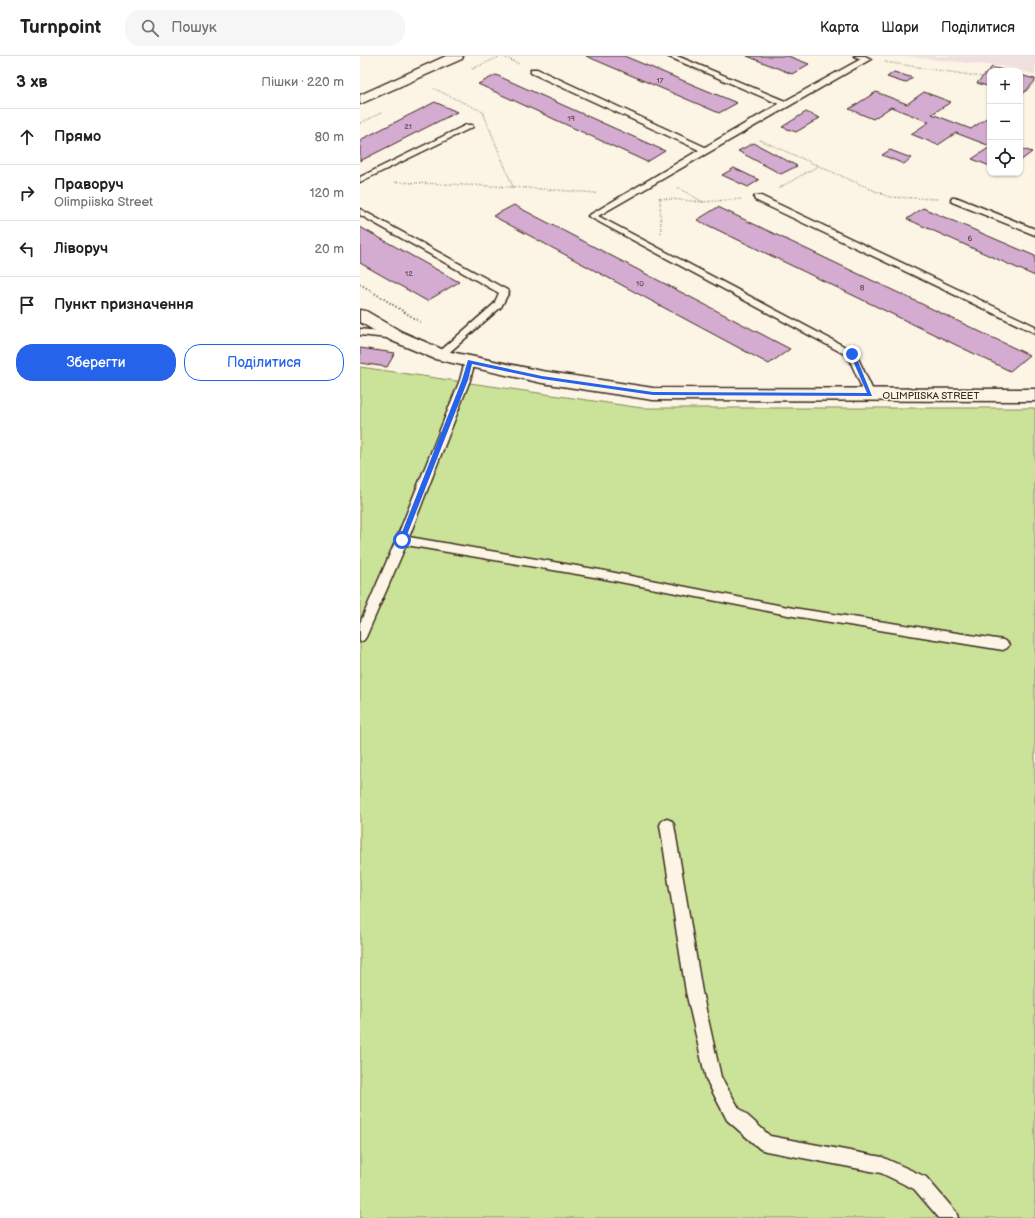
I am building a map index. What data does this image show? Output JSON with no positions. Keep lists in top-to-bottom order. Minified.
{"streets":{"street":["OLIMPIISKA STREET"]},"house_numbers":["17","19","21","6","12","10","8"],"page":{"header":"Turnpoint","search":"Пошук","nav":["Карта","Шари","Поділитися"],"heading":["3 хв","Пішки · 220 m"],"map_buttons":["+","−"],"list":[["Прямо","80 m"],["Праворуч","Olimpiiska Street","120 m"],["Ліворуч","20 m"],"Пункт призначення"],"buttons":["Зберегти","Поділитися"]}}
